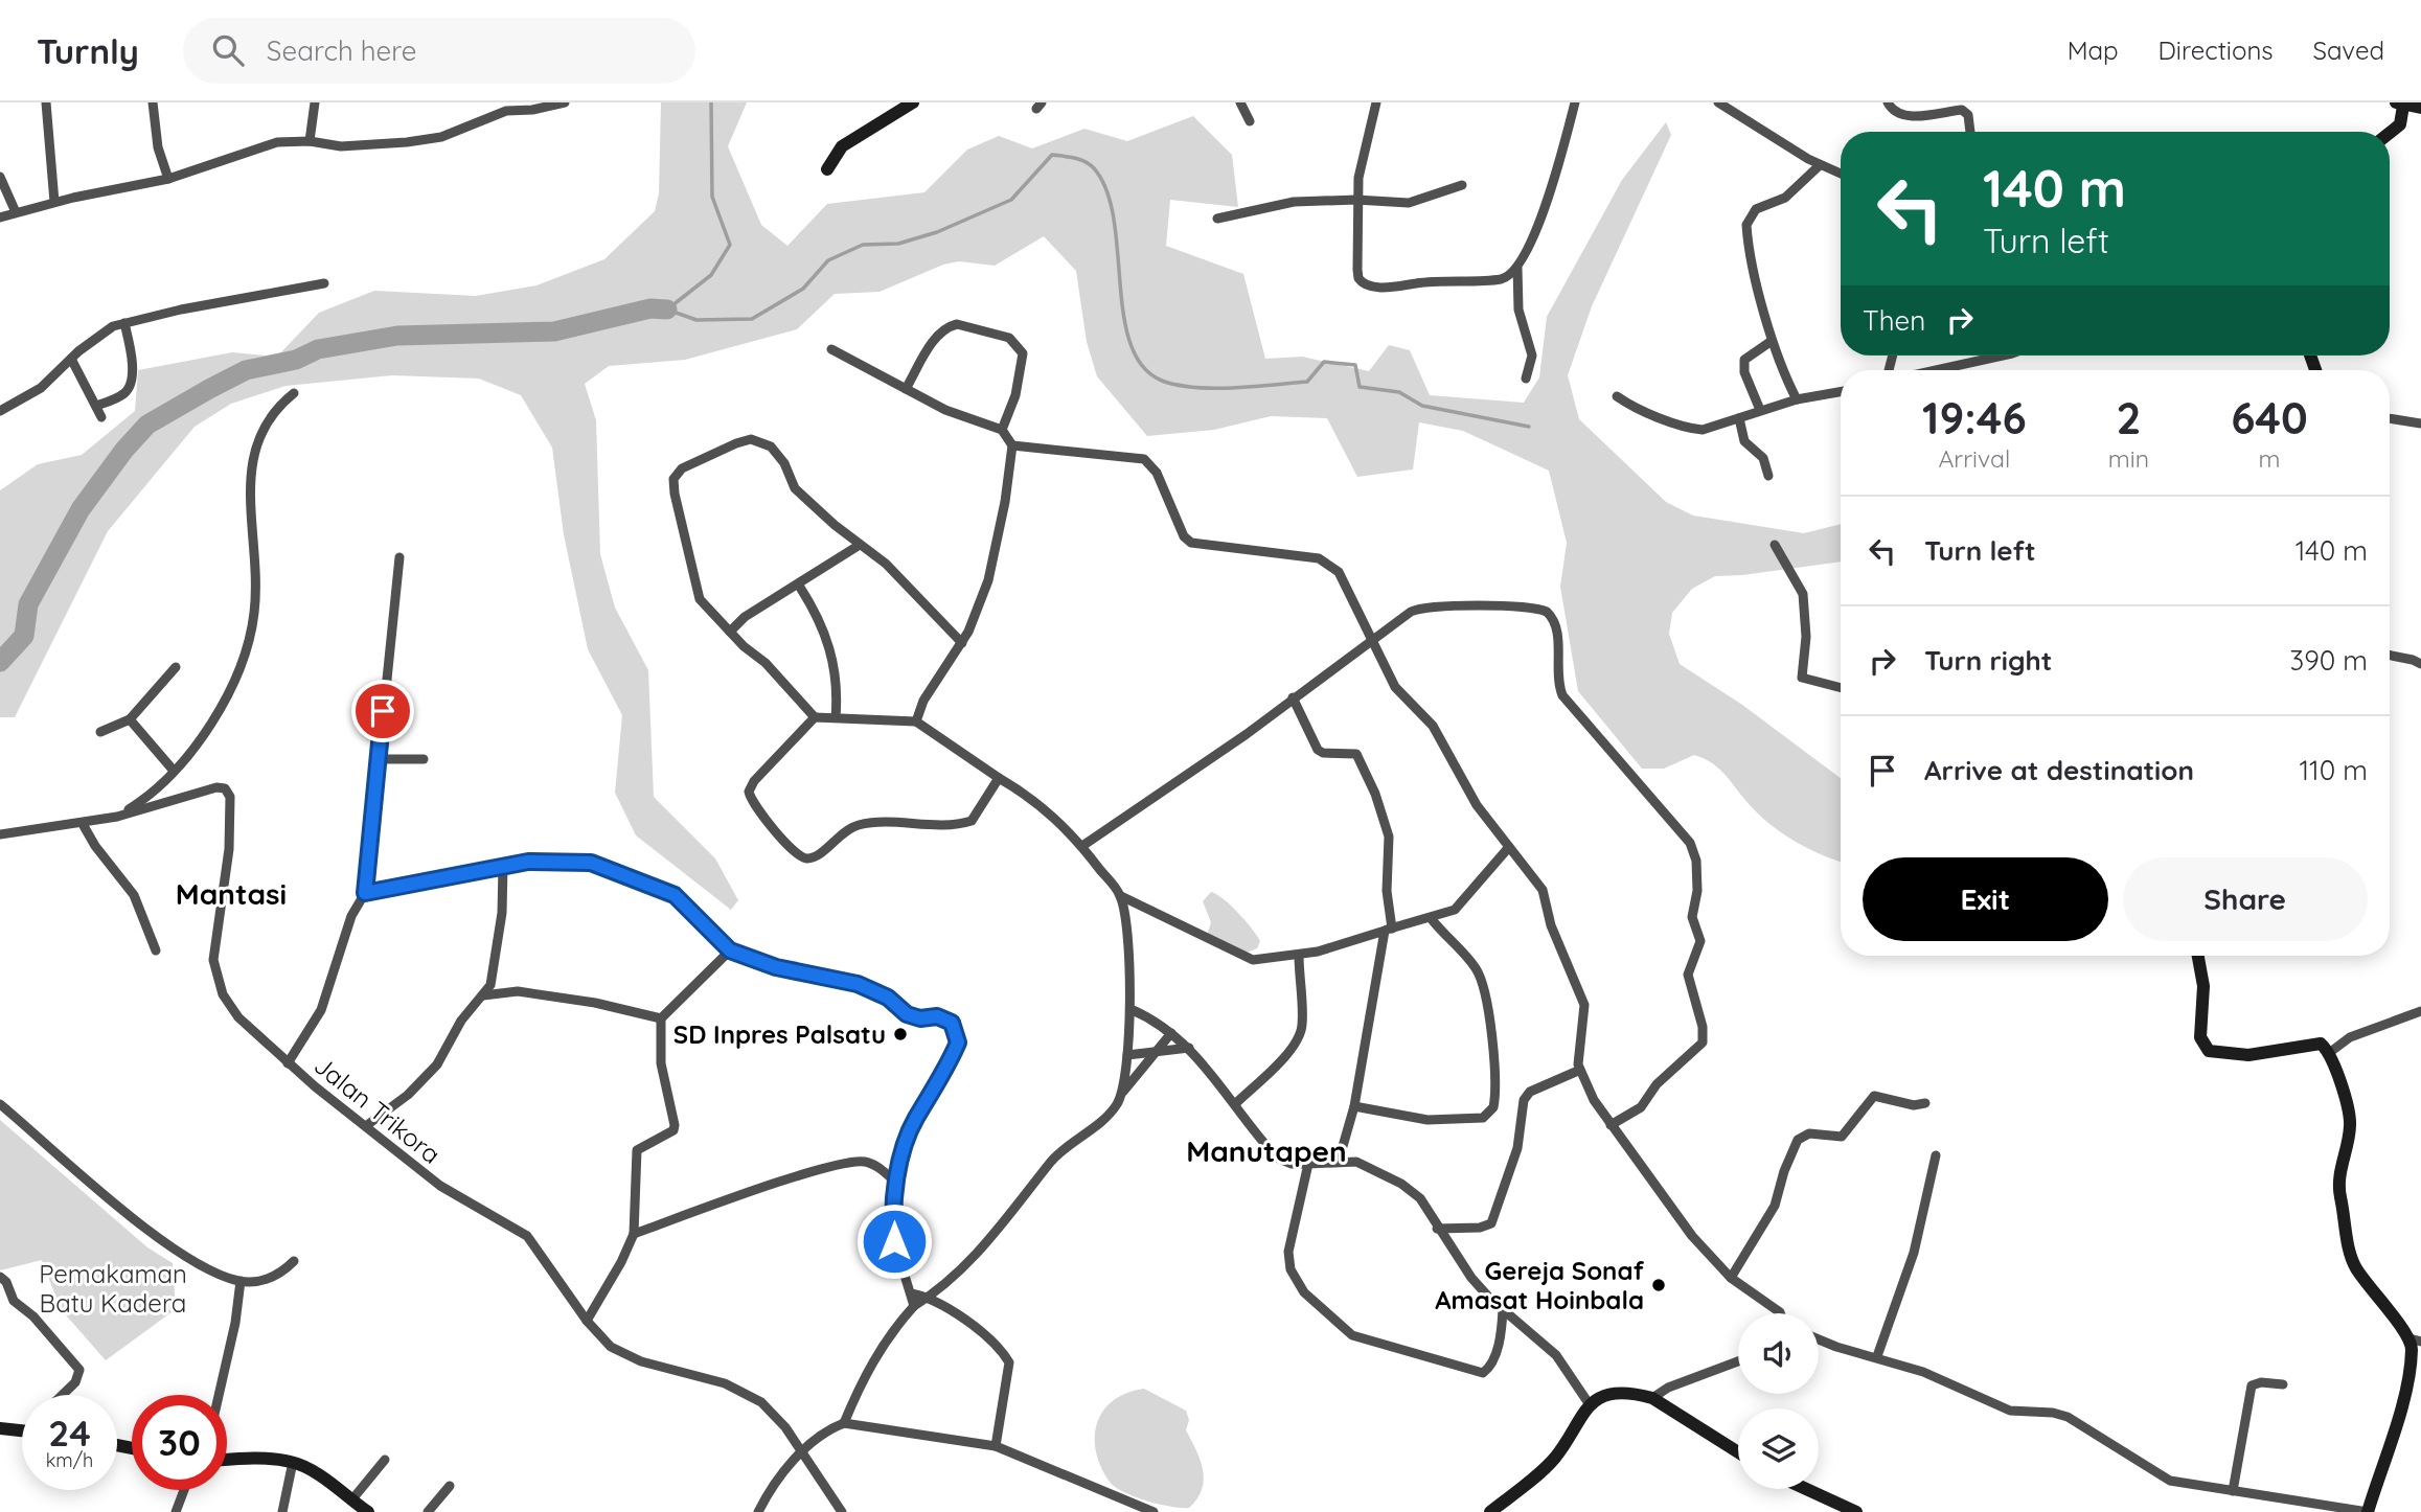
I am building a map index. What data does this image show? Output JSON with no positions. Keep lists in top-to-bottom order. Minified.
{"streets":{"street":["Jalan Trikora"]},"districts":["Mantasi","Manutapen"],"parks":["Pemakaman Batu Kadera"],"places":["SD Inpres Palsatu","Gereja Sonaf Amasat Hoinbala"],"page":{"header":"Turnly","search":"Search here","nav":["Map","Directions","Saved"],"turn":["140 m","Turn left"],"then":"Then","eta":["19:46","Arrival","2","min","640","m"],"list":[{"name":"Turn left","value":"140 m"},{"name":"Turn right","value":"390 m"},{"name":"Arrive at destination","value":"110 m"}],"buttons":["Exit","Share"],"speed":"24 km/h","limit":"30"}}
